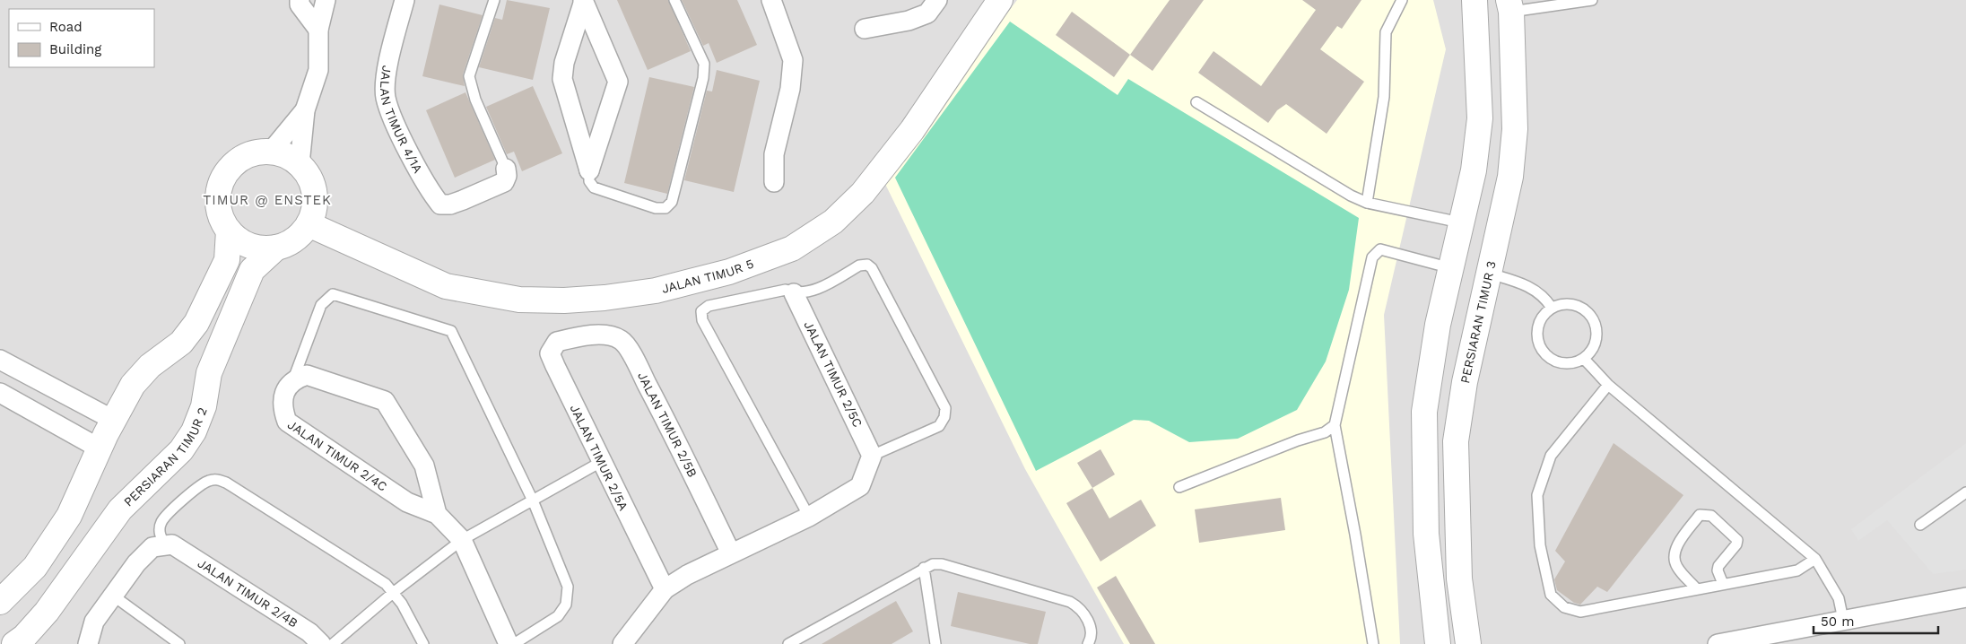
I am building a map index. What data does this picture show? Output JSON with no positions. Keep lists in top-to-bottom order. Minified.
{"streets":{"street":["JALAN TIMUR 4/1A","JALAN TIMUR 5","PERSIARAN TIMUR 3","JALAN TIMUR 2/5C","JALAN TIMUR 2/5B","PERSIARAN TIMUR 2","JALAN TIMUR 2/4C","JALAN TIMUR 2/5A","JALAN TIMUR 2/4B"]},"crossings":[["JALAN TIMUR 5","PERSIARAN TIMUR 2"],["JALAN TIMUR 2/5B","JALAN TIMUR 2/5A"]],"districts":["TIMUR @ ENSTEK"],"legend":["Road","Building"],"scale_bar":"50 m"}
